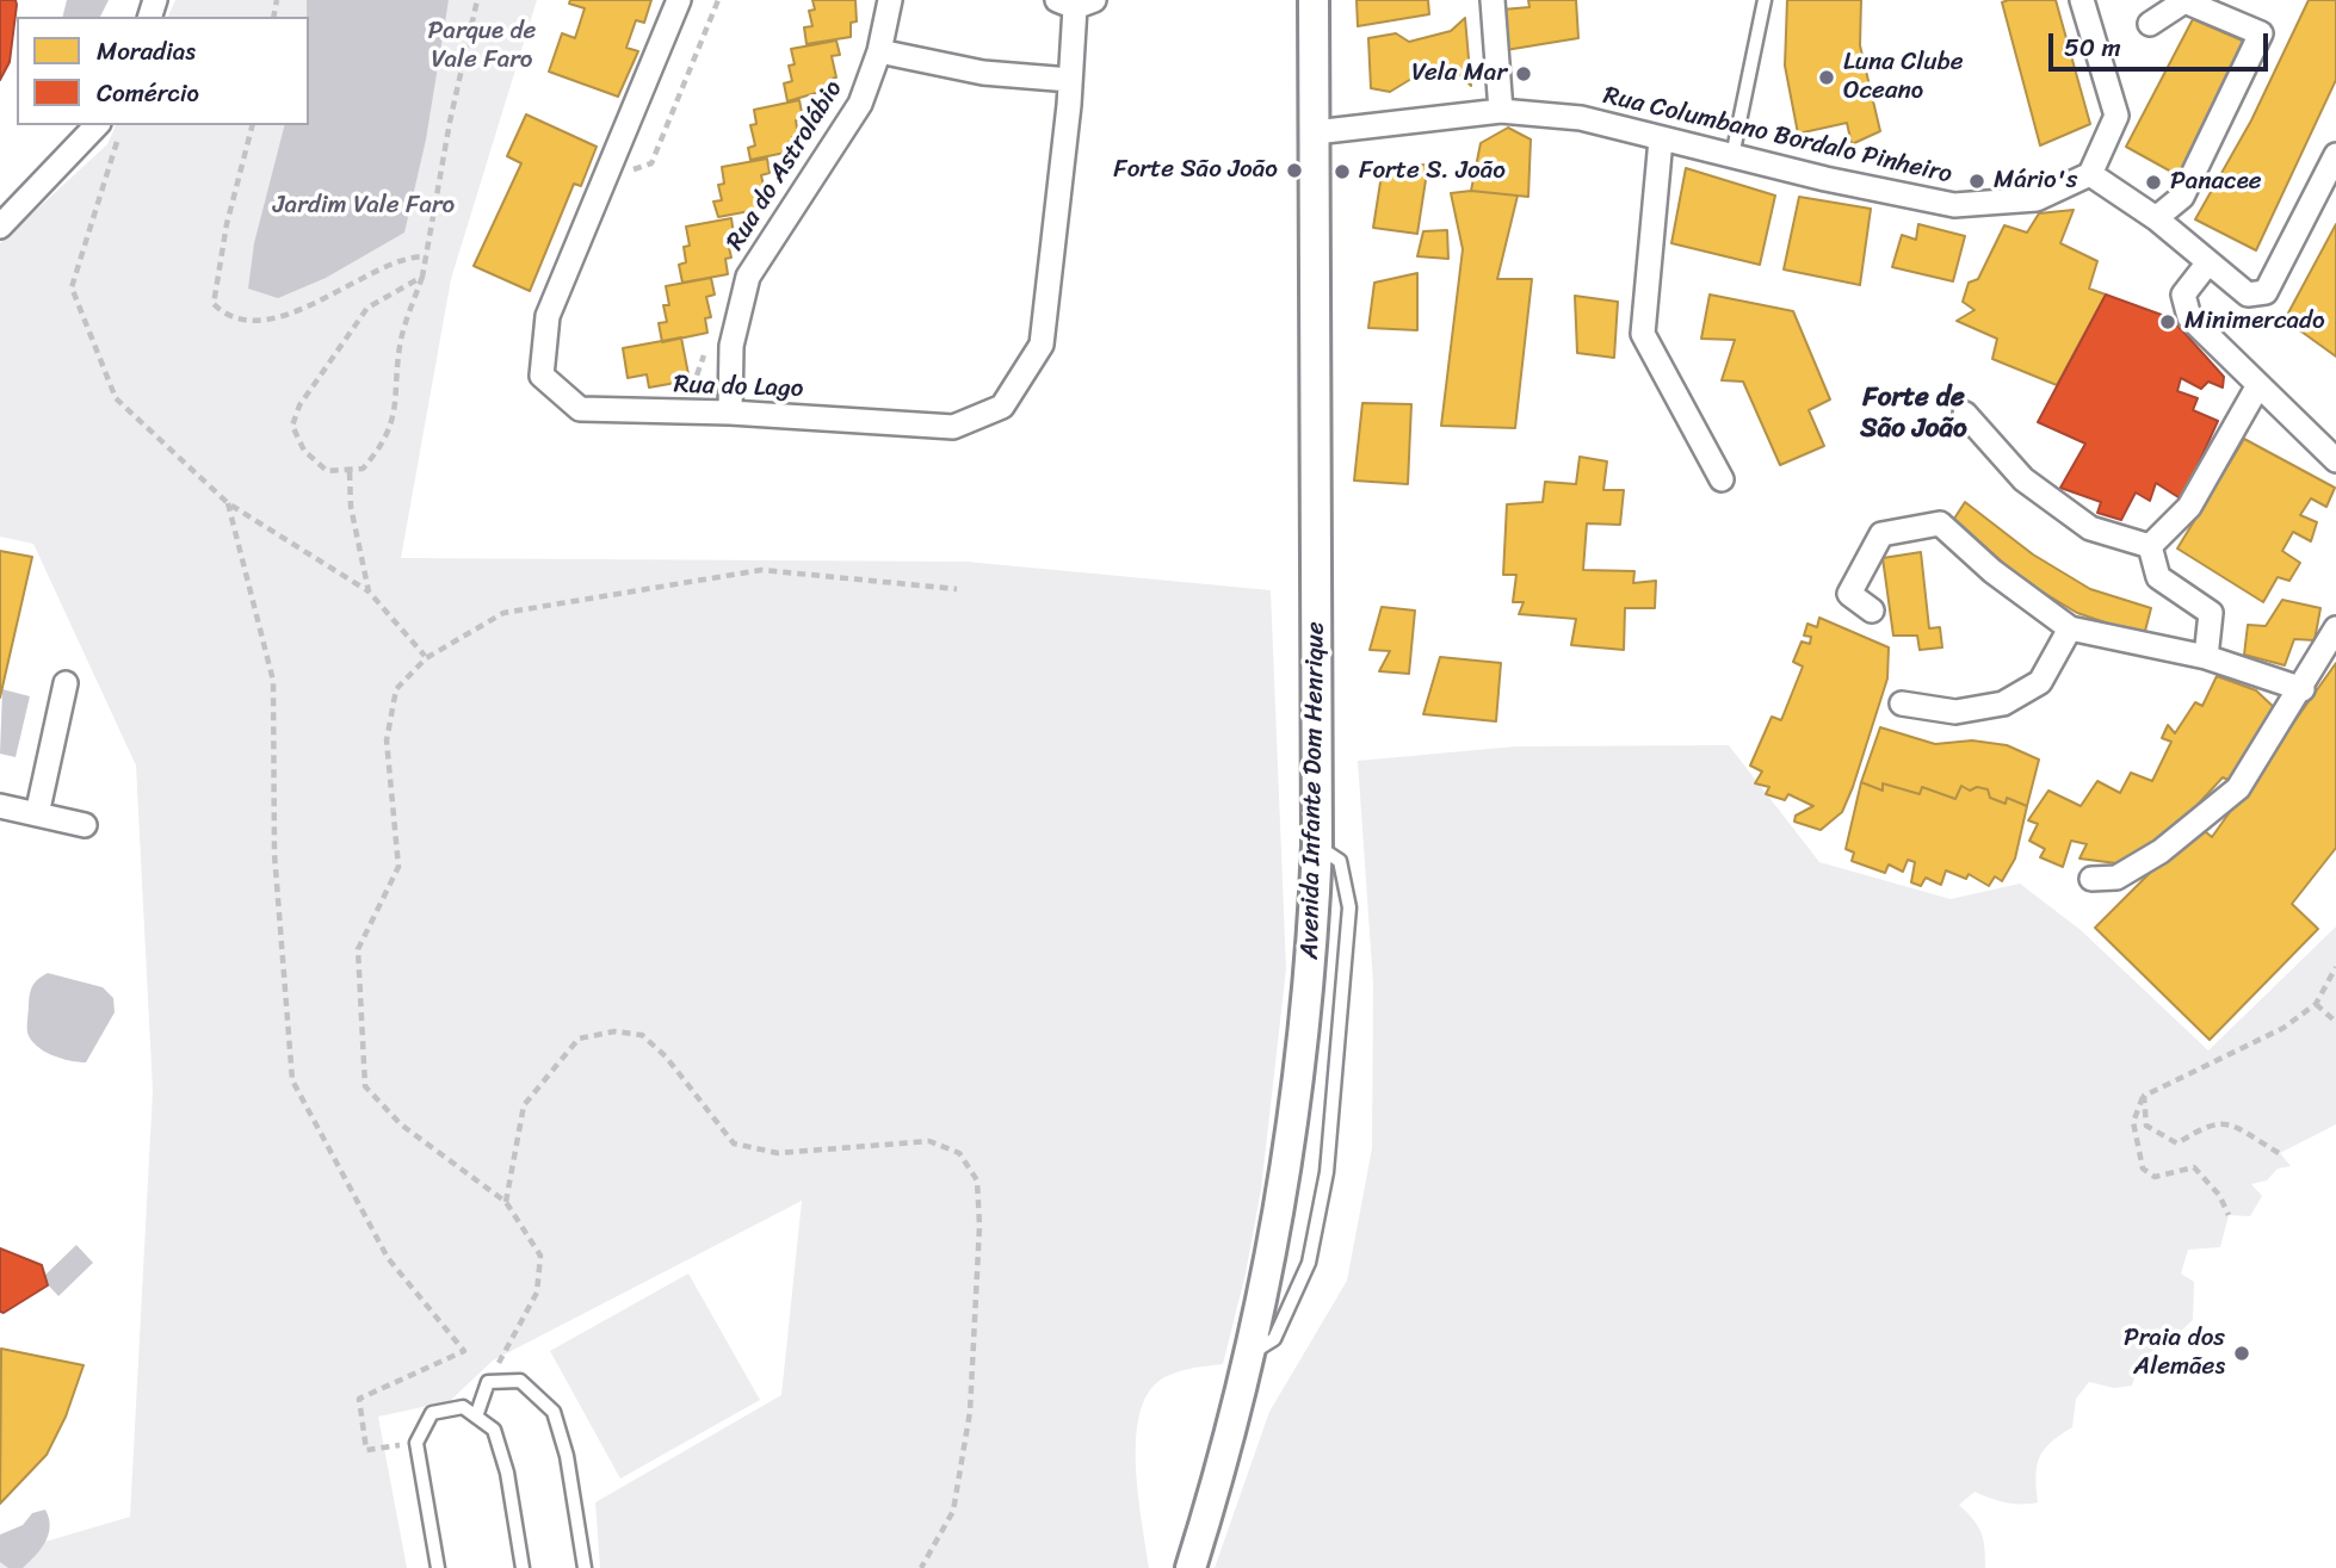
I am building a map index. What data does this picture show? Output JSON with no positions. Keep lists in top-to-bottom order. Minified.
{"streets":{"street":["Rua Columbano Bordalo Pinheiro","Rua do Astrolábio","Rua do Lago","Avenida Infante Dom Henrique"]},"crossings":[["Rua Columbano Bordalo Pinheiro","Avenida Infante Dom Henrique"],["Rua do Astrolábio","Rua do Lago"]],"districts":["Forte de São João"],"parks":["Parque de Vale Faro","Jardim Vale Faro"],"places":["Vela Mar","Luna Clube Oceano","Forte São João","Forte S. João","Mário's","Panacee","Minimercado","Praia dos Alemães"],"legend":["Moradias","Comércio"],"scale_bar":"50 m"}
